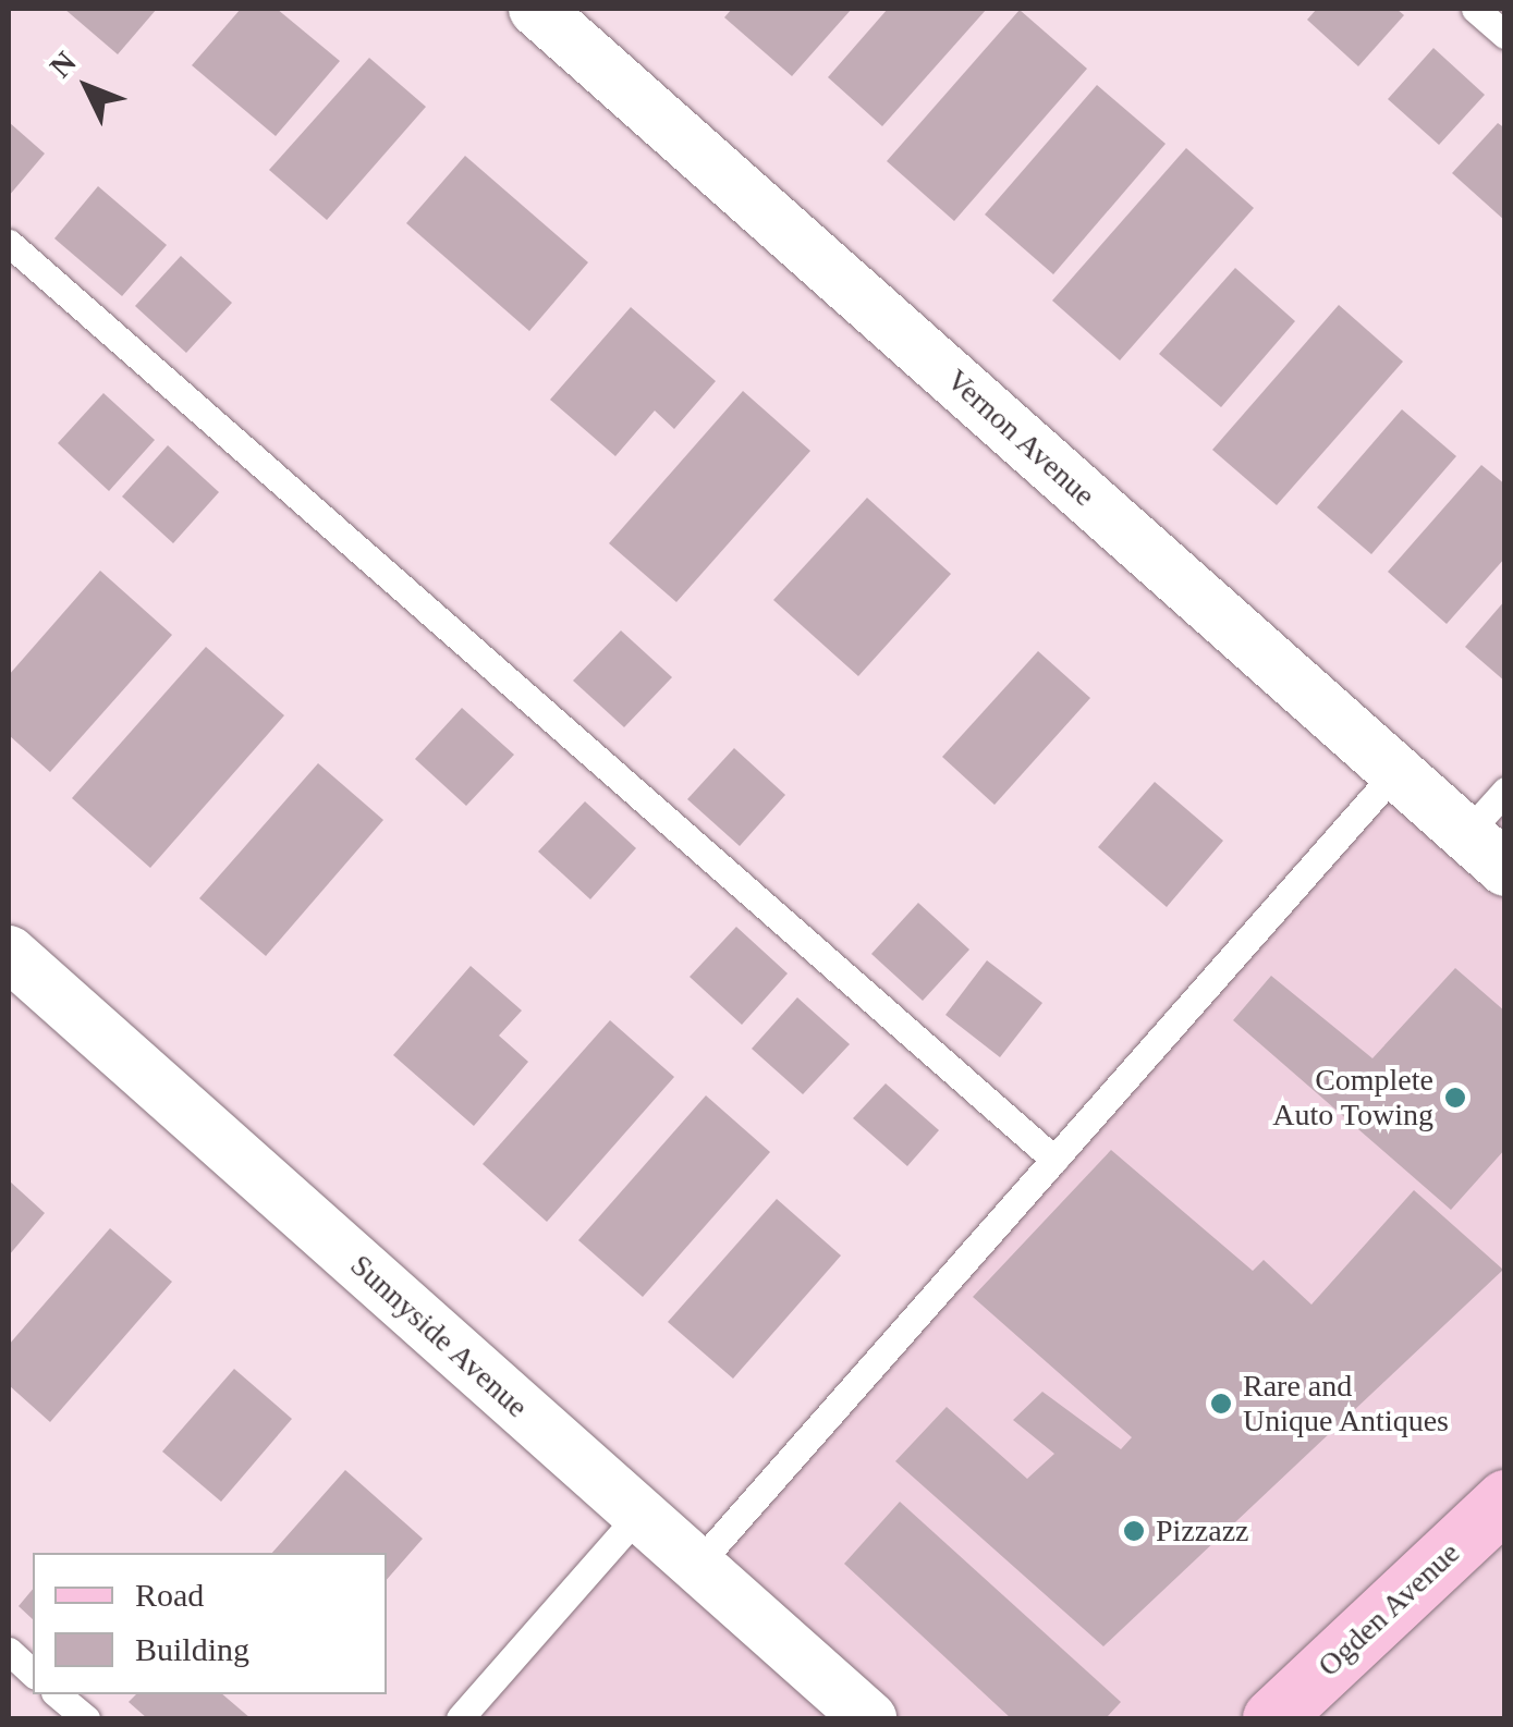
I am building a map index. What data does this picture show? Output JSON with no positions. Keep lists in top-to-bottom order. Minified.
{"streets":{"main road":["Ogden Avenue"],"street":["Vernon Avenue","Sunnyside Avenue"]},"places":["Complete Auto Towing","Rare and Unique Antiques","Pizzazz"],"legend":["Road","Building"],"north":"top left"}
